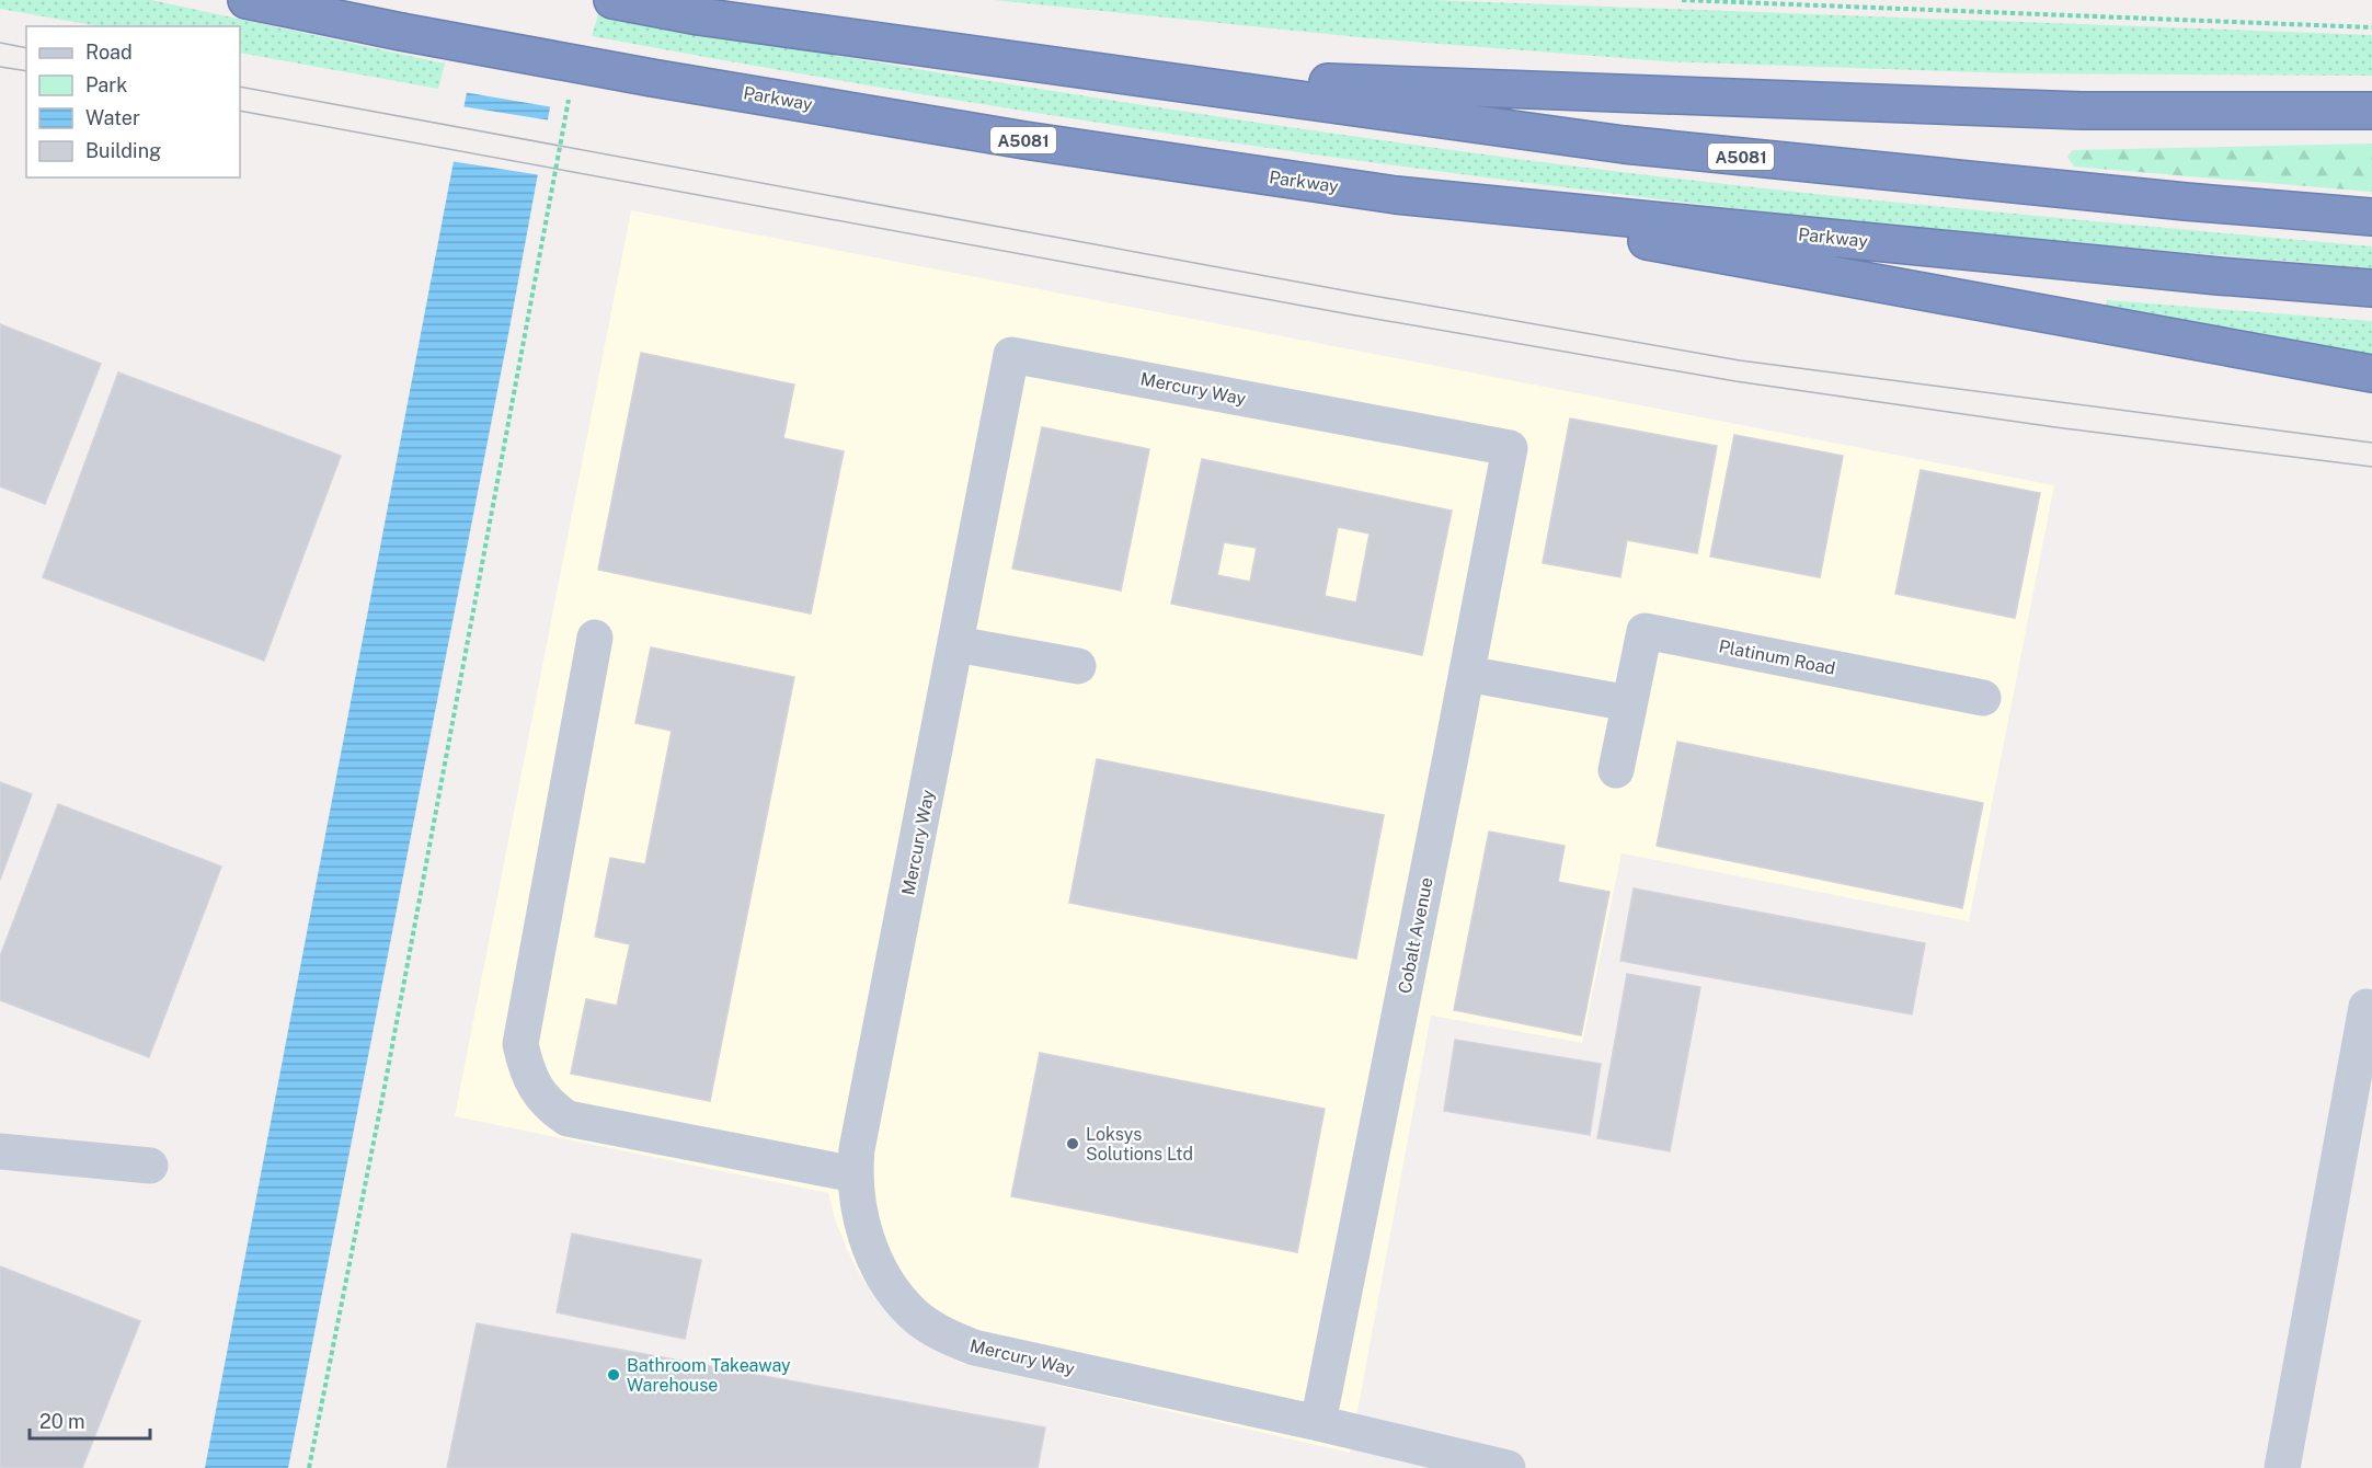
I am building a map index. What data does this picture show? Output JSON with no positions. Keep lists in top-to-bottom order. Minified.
{"streets":{"highway":["Parkway","A5081"],"street":["Mercury Way","Platinum Road","Cobalt Avenue"]},"crossings":[["Parkway","A5081"],["Mercury Way","Cobalt Avenue"]],"places":["Loksys Solutions Ltd","Bathroom Takeaway Warehouse"],"legend":["Road","Park","Water","Building"],"scale_bar":"20 m"}
